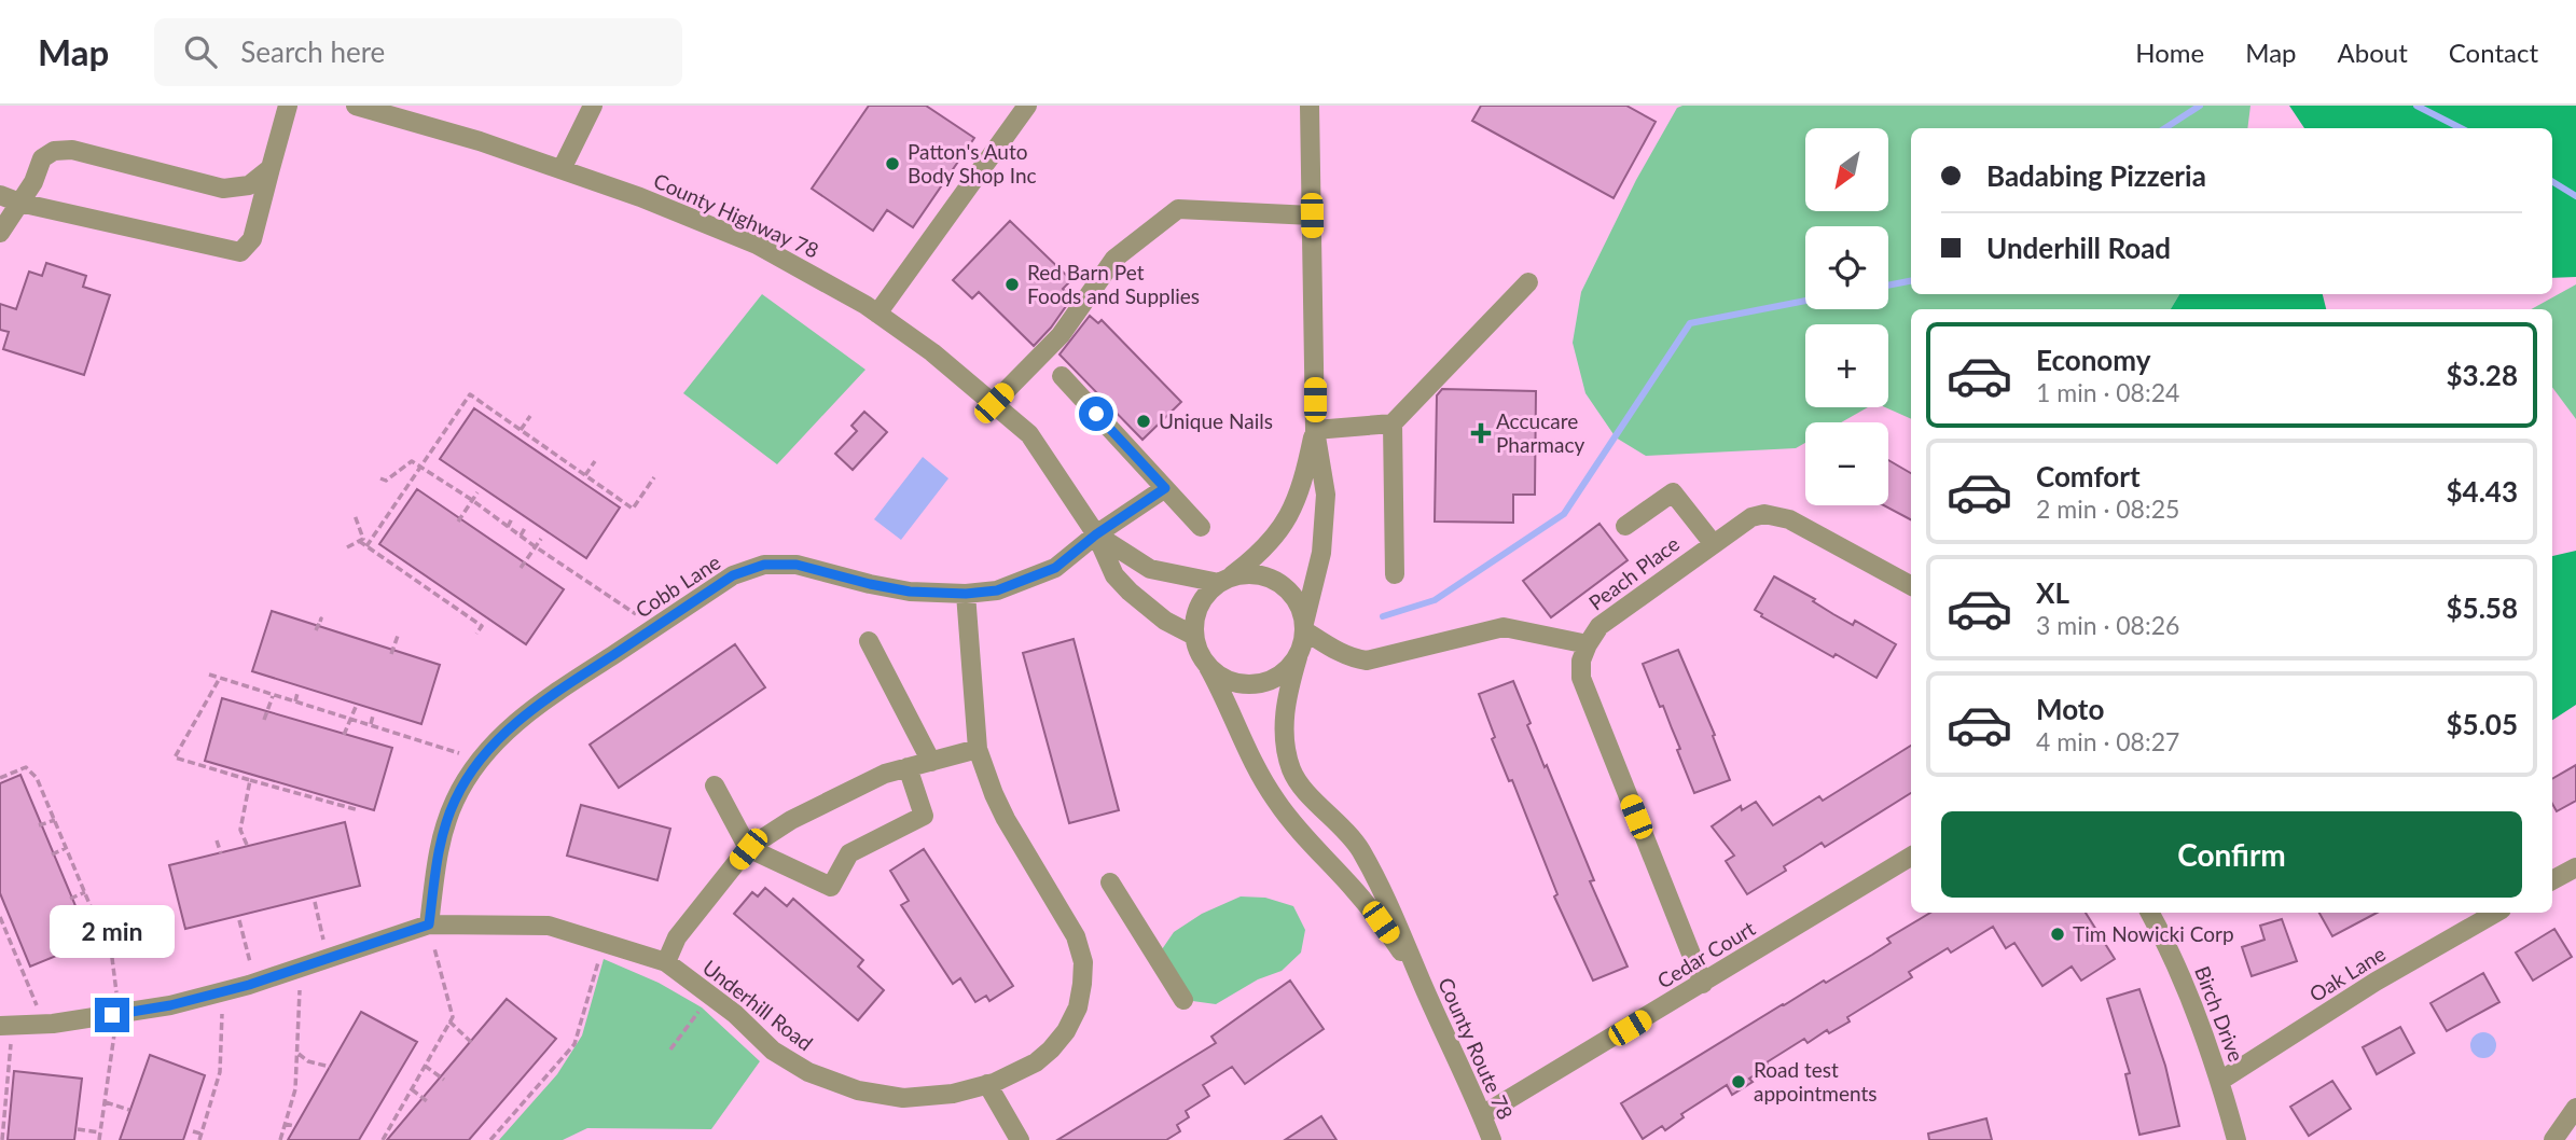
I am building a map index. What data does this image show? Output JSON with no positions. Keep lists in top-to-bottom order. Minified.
{"streets":{"street":["County Highway 78","Peach Place","Cobb Lane","Cedar Court","Oak Lane","Underhill Road","Birch Drive","County Route 78"]},"crossings":[["County Highway 78","Cobb Lane"],["County Highway 78","County Route 78"],["Peach Place","Cedar Court"],["Cobb Lane","Underhill Road"],["Cedar Court","County Route 78"],["Oak Lane","Birch Drive"]],"places":{"other":["Patton's Auto Body Shop Inc","Red Barn Pet Foods and Supplies","Unique Nails","Tim Nowicki Corp","Road test appointments"],"health":["Accucare Pharmacy"]},"north":"bottom left","page":{"header":"Map","search":"Search here","nav":["Home","Map","About","Contact"],"map_buttons":["+","−"],"banner":["Badabing Pizzeria","Underhill Road"],"list":[{"name":"Economy","note":"1 min · 08:24","value":"$3.28"},{"name":"Comfort","note":"2 min · 08:25","value":"$4.43"},{"name":"XL","note":"3 min · 08:26","value":"$5.58"},{"name":"Moto","note":"4 min · 08:27","value":"$5.05"}],"buttons":"Confirm","bubble":"2 min"}}
